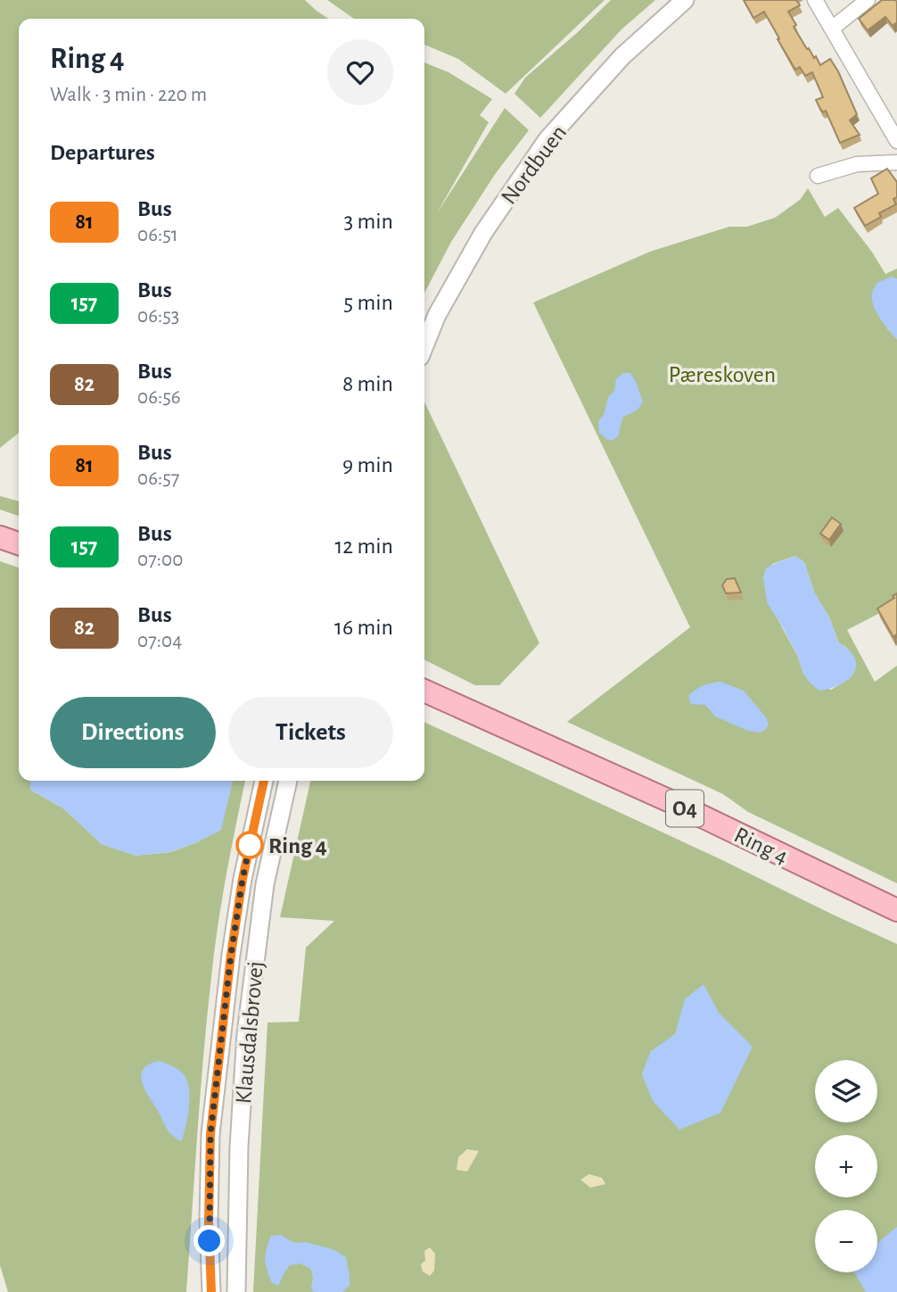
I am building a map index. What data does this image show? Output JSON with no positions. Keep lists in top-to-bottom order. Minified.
{"streets":{"main road":["O4","Ring 4"],"street":["Nordbuen","Klausdalsbrovej"]},"parks":["Pæreskoven"],"places":["Ring 4"],"lines":["bus line 81"],"page":{"heading":[["Ring 4","Walk · 3 min · 220 m"],"Departures"],"list":[{"mark":"81","name":"Bus","note":"06:51","value":"3 min"},{"mark":"157","name":"Bus","note":"06:53","value":"5 min"},{"mark":"82","name":"Bus","note":"06:56","value":"8 min"},{"mark":"81","name":"Bus","note":"06:57","value":"9 min"},{"mark":"157","name":"Bus","note":"07:00","value":"12 min"},{"mark":"82","name":"Bus","note":"07:04","value":"16 min"}],"buttons":["Directions","Tickets"],"map_buttons":["+","−"]}}
